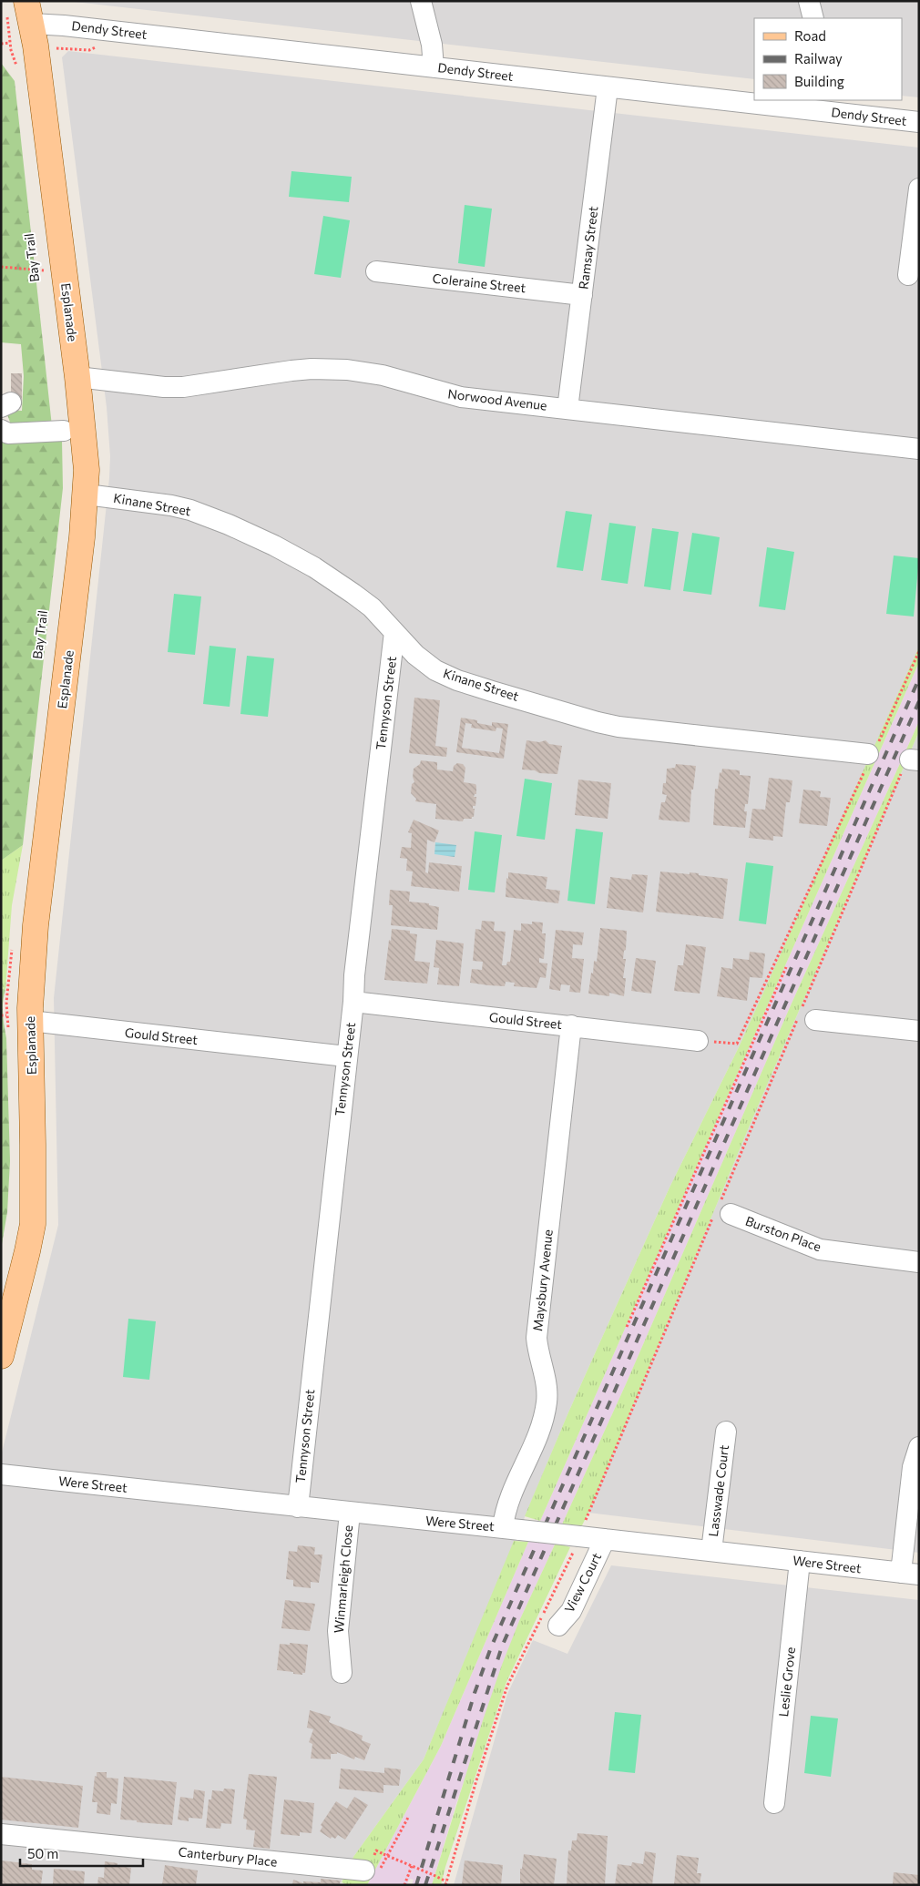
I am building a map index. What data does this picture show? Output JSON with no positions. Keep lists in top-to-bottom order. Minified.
{"streets":{"main road":["Esplanade"],"street":["Dendy Street","Ramsay Street","Coleraine Street","Norwood Avenue","Kinane Street","Tennyson Street","Gould Street","Burston Place","Maysbury Avenue","Were Street","Lasswade Court","Winmarleigh Close","View Court","Leslie Grove","Canterbury Place"],"path":["Bay Trail"]},"crossings":[["Dendy Street","Ramsay Street"],["Dendy Street","Esplanade"],["Ramsay Street","Coleraine Street"],["Ramsay Street","Norwood Avenue"],["Esplanade","Norwood Avenue"],["Esplanade","Kinane Street"],["Esplanade","Gould Street"],["Kinane Street","Tennyson Street"],["Tennyson Street","Gould Street"],["Tennyson Street","Were Street"],["Gould Street","Maysbury Avenue"],["Maysbury Avenue","Were Street"],["Were Street","Lasswade Court"],["Were Street","Winmarleigh Close"],["Were Street","View Court"],["Were Street","Leslie Grove"]],"legend":["Road","Railway","Building"],"scale_bar":"50 m"}
